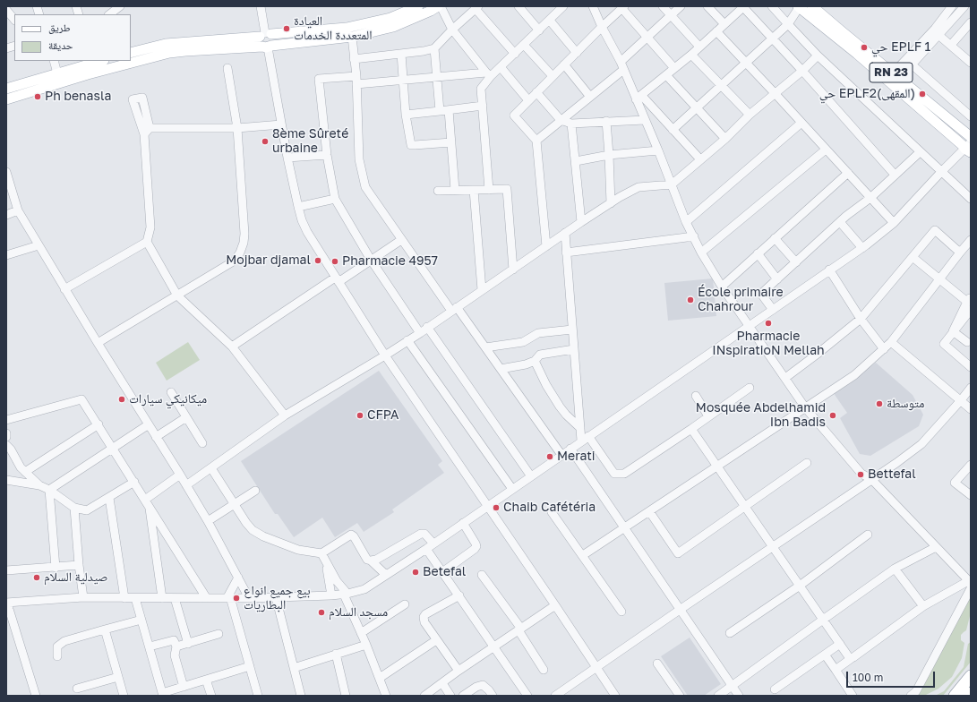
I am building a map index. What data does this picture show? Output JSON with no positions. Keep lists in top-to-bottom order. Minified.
{"streets":{"main road":["RN 23"]},"places":["العيادة المتعددة الخدمات","حي EPLF 1","حي EPLF2(المقهى)","Ph benasla","8ème Sûreté urbaine","Mojbar djamal","Pharmacie 4957","École primaire Chahrour","Pharmacie INspiratioN Mellah","ميكانيكي سيارات","متوسطة","CFPA","Mosquée Abdelhamid Ibn Badis","Merati","Bettefal","Chaib Cafétéria","Betefal","صيدلية السلام","بيع جميع انواع البطاريات","مسجد السلام"],"legend":["طريق","حديقة"],"scale_bar":"100 m"}
